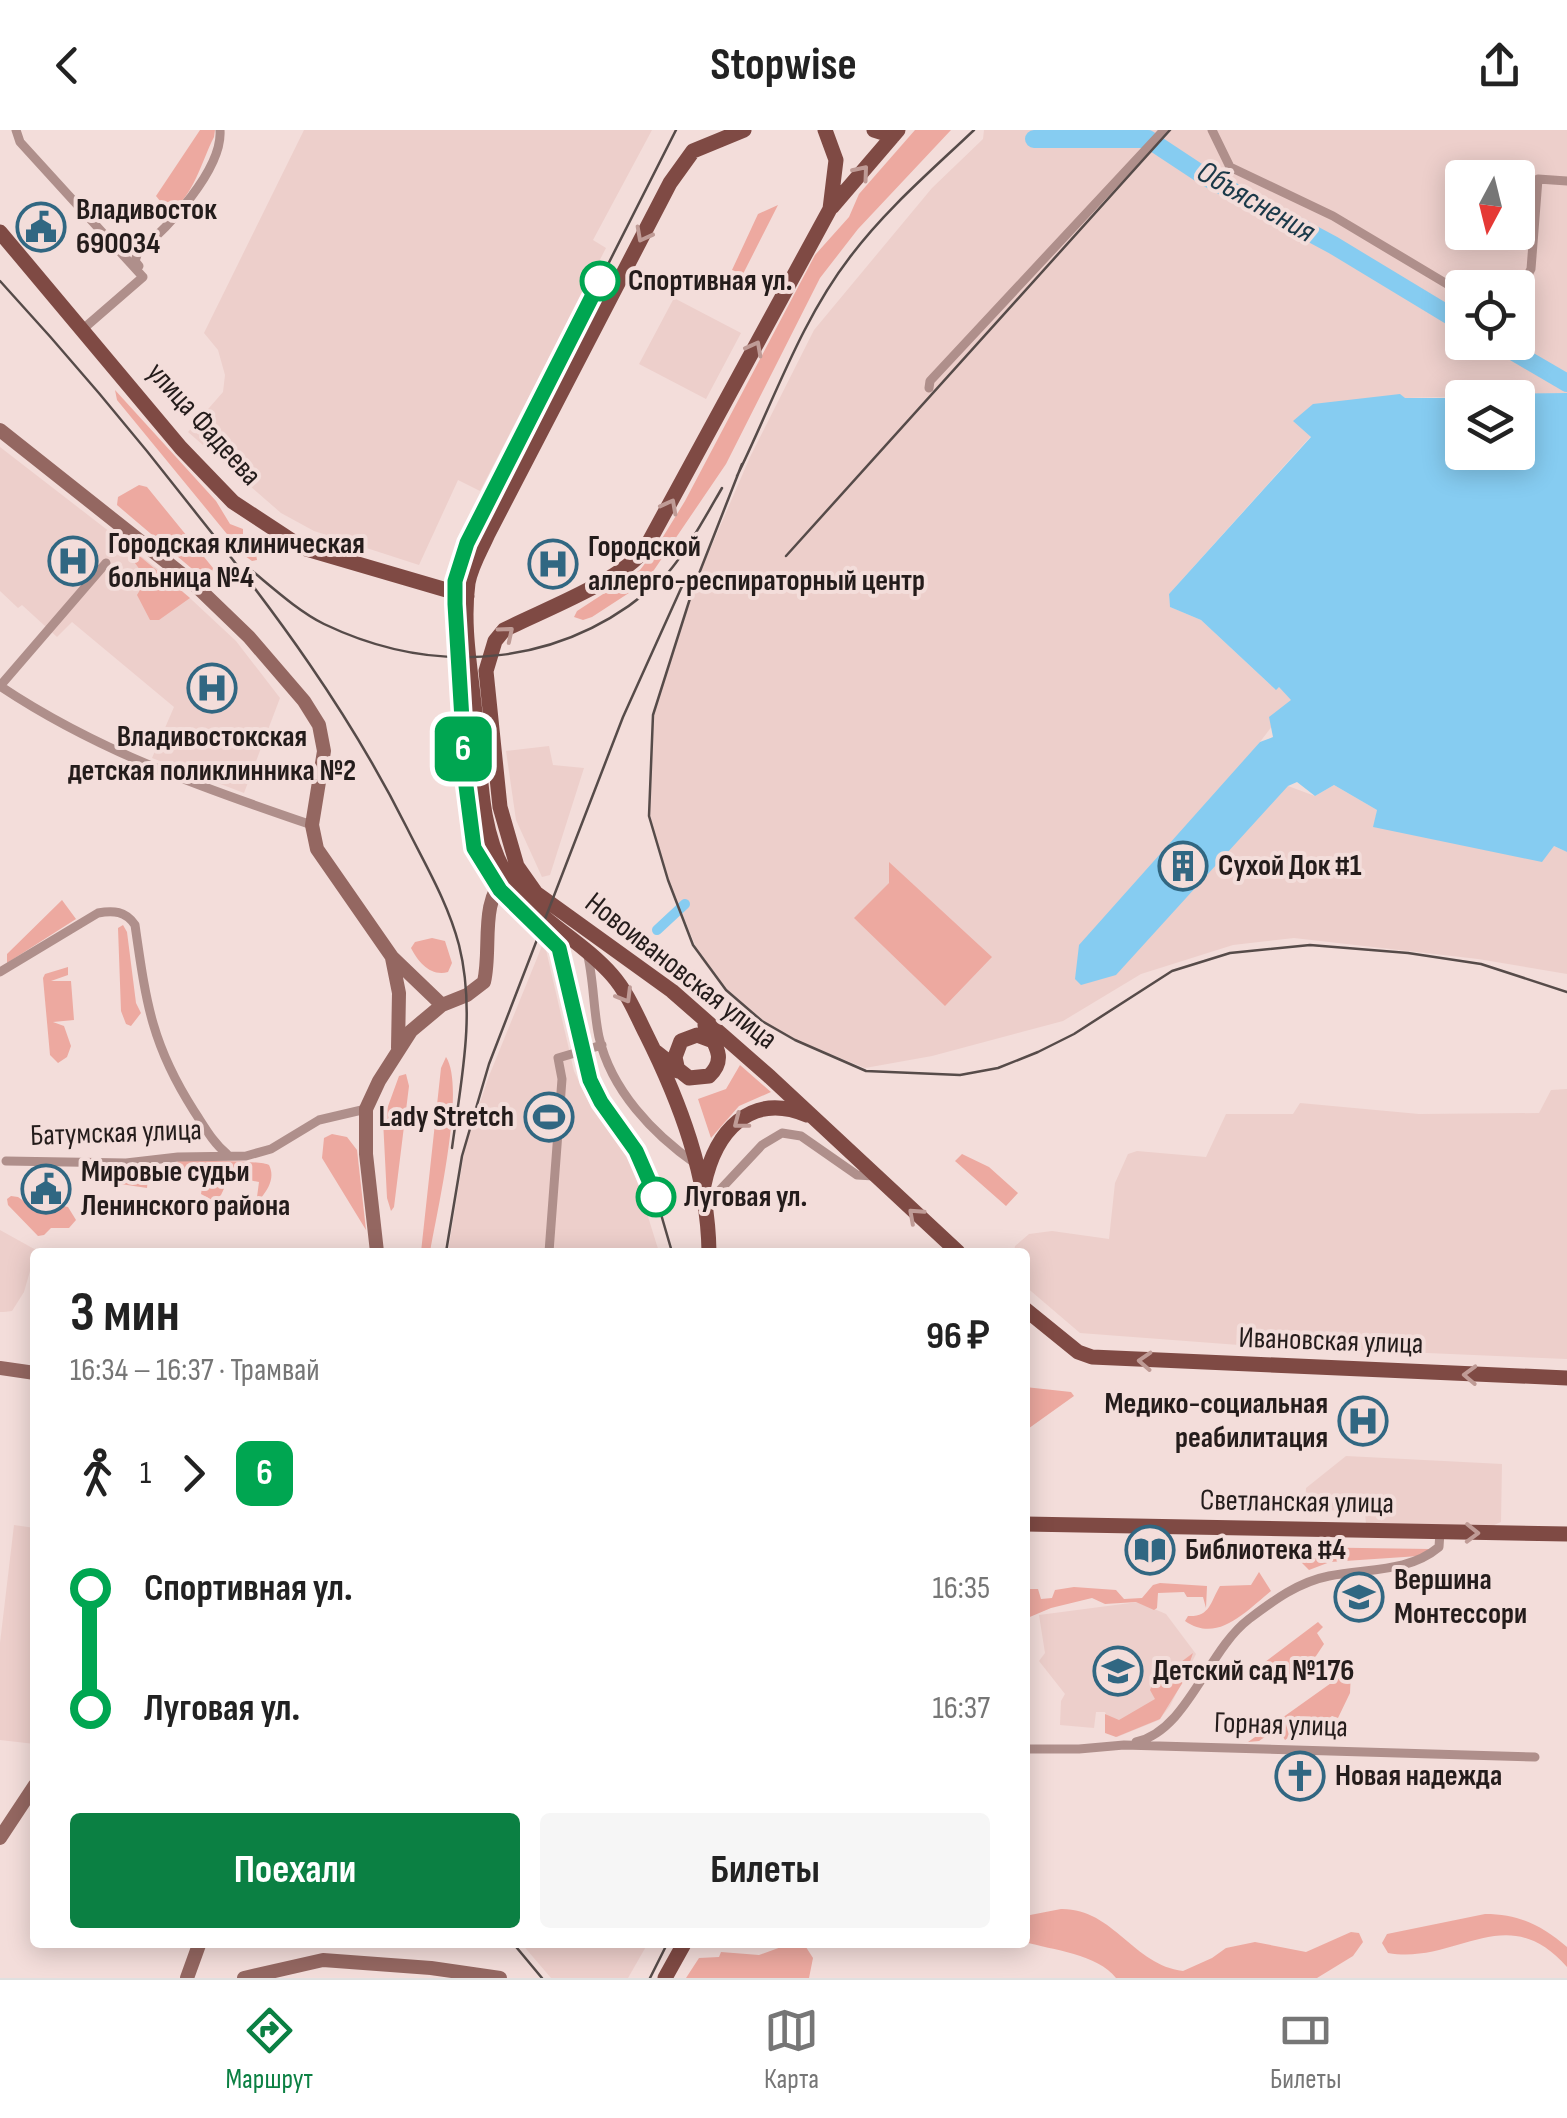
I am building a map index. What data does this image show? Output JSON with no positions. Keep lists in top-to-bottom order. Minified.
{"streets":{"main road":["улица Фадеева","Новоивановская улица","Ивановская улица","Светланская улица"],"street":["Батумская улица","Горная улица"]},"one_way":["Ивановская улица"],"water":["Объяснения"],"places":{"public building":["Владивосток 690034","Мировые судьи Ленинского района"],"other":["Спортивная ул.","Луговая ул."],"hospital":["Городская клиническая больница №4","Городской аллерго-респираторный центр","Владивостокская детская поликлинника №2","Медико-социальная реабилитация"],"building":["Сухой Док #1"],"sports":["Lady Stretch"],"library":["Библиотека #4"],"school or university":["Вершина Монтессори","Детский сад №176"],"church":["Новая надежда"]},"lines":["tram line 6"],"north":"bottom","page":{"header":"Stopwise","on_map":"6","heading":["3 мин","16:34 – 16:37 · Трамвай","96 ₽"],"legs":["1","6"],"list":[{"name":"Спортивная ул.","value":"16:35"},{"name":"Луговая ул.","value":"16:37"}],"buttons":["Поехали","Билеты"],"tabs":["Маршрут","Карта","Билеты"]}}
